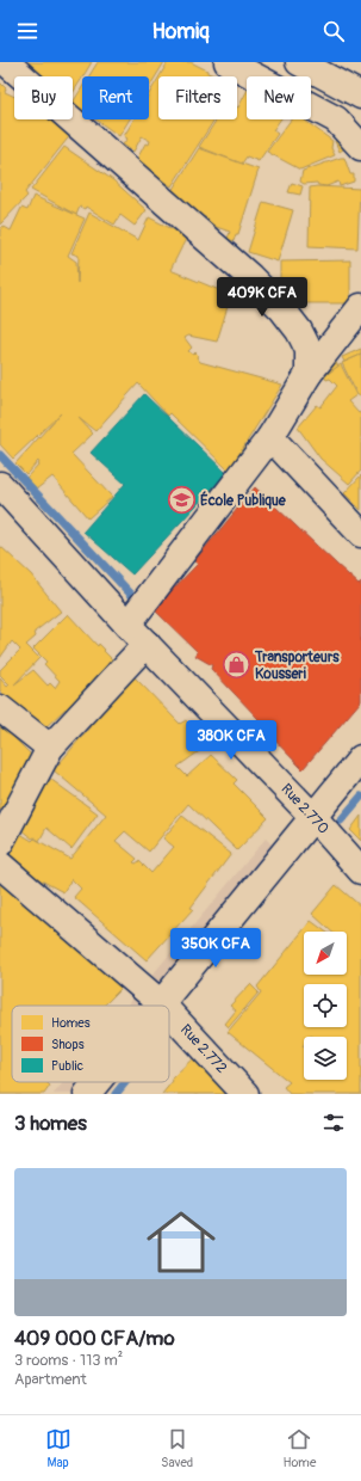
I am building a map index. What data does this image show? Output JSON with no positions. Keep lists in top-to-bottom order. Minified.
{"streets":{"street":["Rue 2.770","Rue 2.772"]},"places":{"school or university":["École Publique"],"shop":["Transporteurs Kousseri"]},"legend":["Homes","Shops","Public"],"north":"bottom left","page":{"header":"Homiq","chip":["Buy","Rent","Filters","New"],"price":["409K CFA","380K CFA","350K CFA"],"heading":"3 homes","list":[{"name":"409 000 CFA/mo","note":"3 rooms · 113 m² · Apartment"}],"tabs":["Map","Saved","Home"]}}
